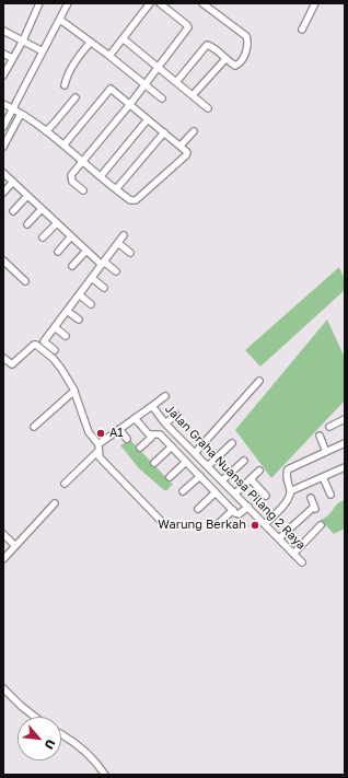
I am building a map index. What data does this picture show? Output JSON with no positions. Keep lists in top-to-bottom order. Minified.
{"streets":{"street":["Jalan Graha Nuansa Pilang 2 Raya"]},"places":["A1","Warung Berkah"],"north":"bottom right"}
